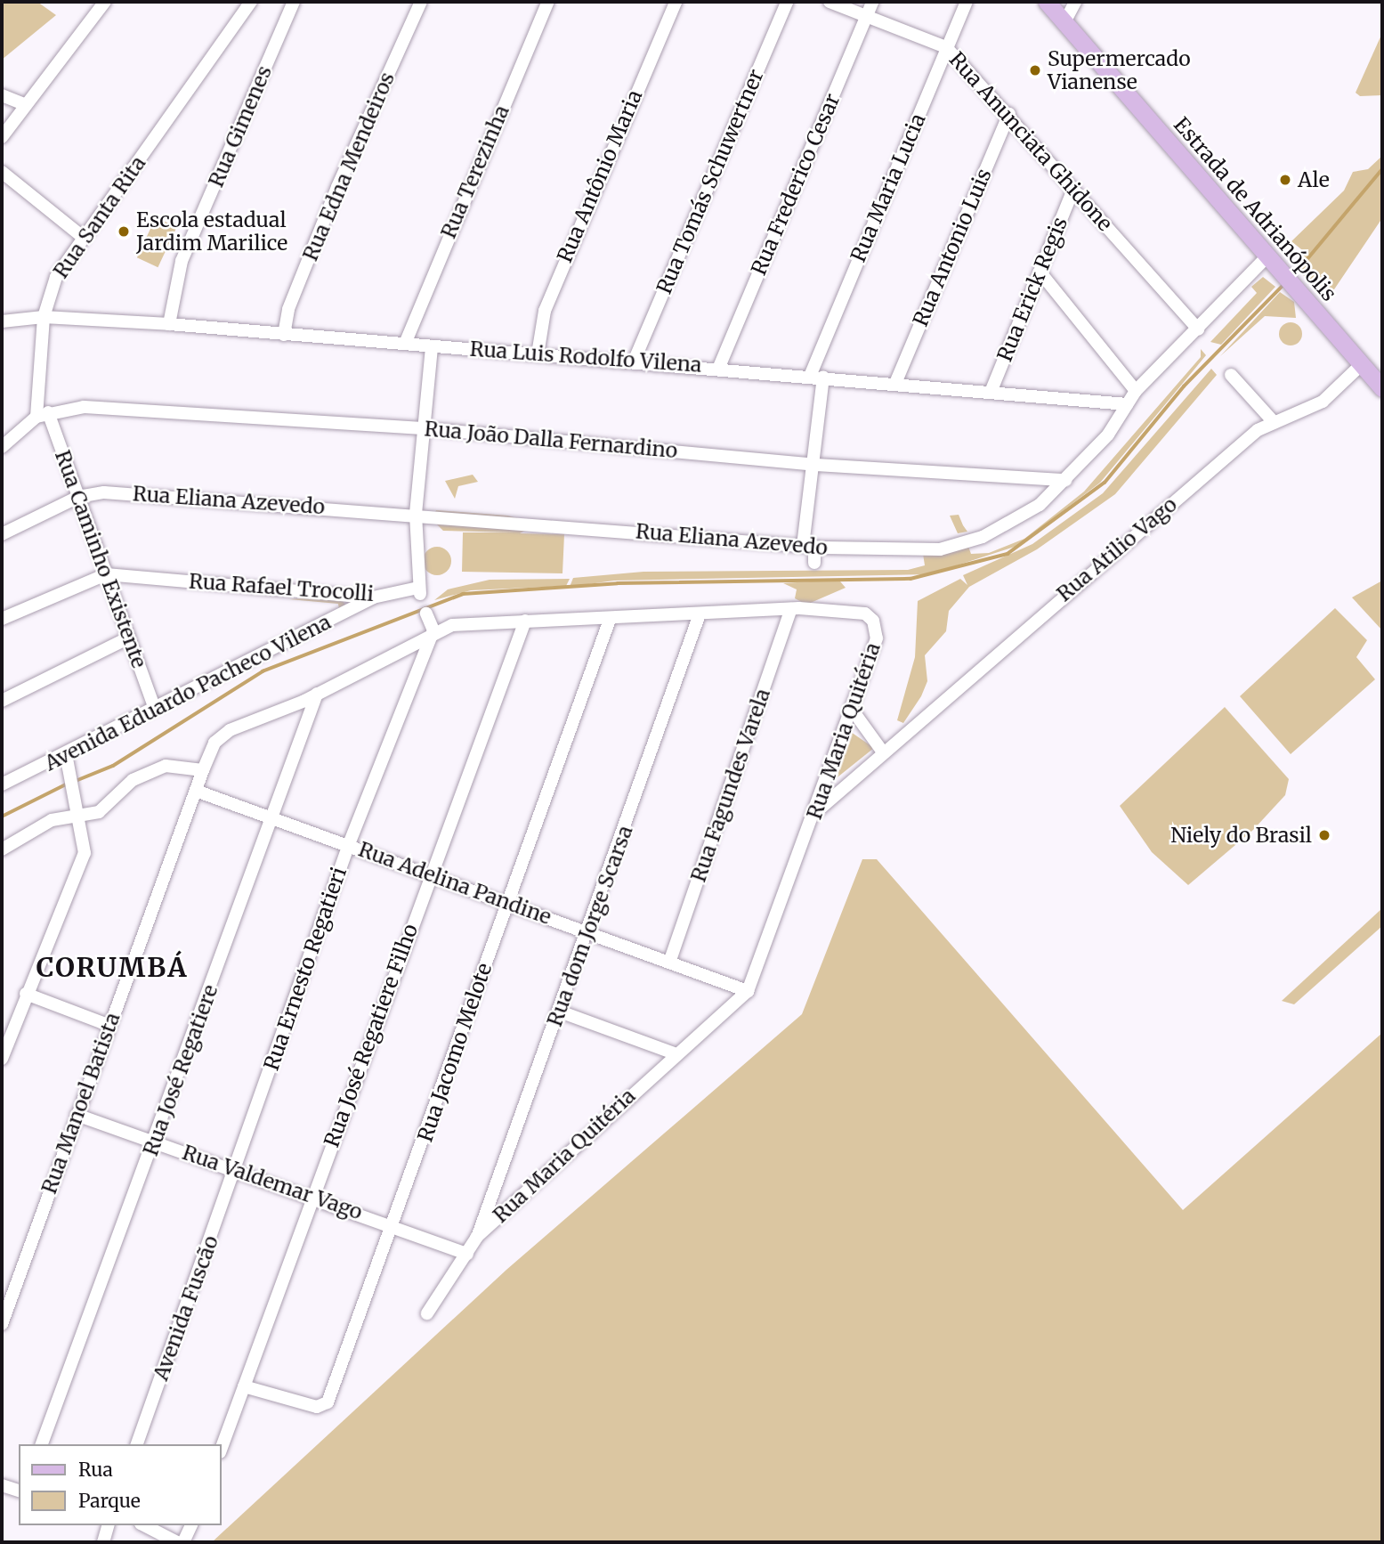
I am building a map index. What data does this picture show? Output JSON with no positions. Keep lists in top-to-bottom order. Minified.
{"streets":{"main road":["Estrada de Adrianópolis"],"street":["Rua Gimenes","Rua Anunciata Ghidone","Rua Edna Mendeiros","Rua Terezinha","Rua Antônio Maria","Rua Tomás Schuwertner","Rua Frederico Cesar","Rua Maria Lucia","Rua Santa Rita","Rua Antonio Luis","Rua Erick Regis","Rua Luis Rodolfo Vilena","Rua João Dalla Fernardino","Rua Eliana Azevedo","Rua Atilio Vago","Rua Caminho Existente","Rua Rafael Trocolli","Avenida Eduardo Pacheco Vilena","Rua Maria Quitéria","Rua Fagundes Varela","Rua Adelina Pandine","Rua dom Jorge Scarsa","Rua Ernesto Regatieri","Rua José Regatiere Filho","Rua Jacomo Melote","Rua José Regatiere","Rua Manoel Batista","Rua Valdemar Vago","Avenida Fuscão"]},"crossings":[["Rua Gimenes","Rua Luis Rodolfo Vilena"],["Rua Anunciata Ghidone","Rua Frederico Cesar"],["Rua Anunciata Ghidone","Rua Maria Lucia"],["Rua Anunciata Ghidone","Rua Antonio Luis"],["Rua Anunciata Ghidone","Rua Erick Regis"],["Rua Anunciata Ghidone","Rua Eliana Azevedo"],["Rua Edna Mendeiros","Rua Luis Rodolfo Vilena"],["Rua Terezinha","Rua Luis Rodolfo Vilena"],["Rua Antônio Maria","Rua Luis Rodolfo Vilena"],["Rua Tomás Schuwertner","Rua Luis Rodolfo Vilena"],["Rua Frederico Cesar","Rua Luis Rodolfo Vilena"],["Rua Maria Lucia","Rua Luis Rodolfo Vilena"],["Rua Maria Lucia","Rua João Dalla Fernardino"],["Rua Maria Lucia","Rua Eliana Azevedo"],["Estrada de Adrianópolis","Rua Eliana Azevedo"],["Estrada de Adrianópolis","Rua Atilio Vago"],["Rua Santa Rita","Rua Luis Rodolfo Vilena"],["Rua Santa Rita","Rua João Dalla Fernardino"],["Rua Santa Rita","Rua Caminho Existente"],["Rua Antonio Luis","Rua Luis Rodolfo Vilena"],["Rua Erick Regis","Rua Luis Rodolfo Vilena"],["Rua Luis Rodolfo Vilena","Rua Eliana Azevedo"],["Rua João Dalla Fernardino","Rua Eliana Azevedo"],["Rua João Dalla Fernardino","Rua Caminho Existente"],["Rua Eliana Azevedo","Rua Caminho Existente"],["Rua Eliana Azevedo","Rua Rafael Trocolli"],["Rua Atilio Vago","Rua Maria Quitéria"],["Rua Caminho Existente","Rua Rafael Trocolli"],["Rua Caminho Existente","Avenida Eduardo Pacheco Vilena"],["Rua Rafael Trocolli","Avenida Eduardo Pacheco Vilena"],["Rua Maria Quitéria","Rua Fagundes Varela"],["Rua Maria Quitéria","Rua Adelina Pandine"],["Rua Maria Quitéria","Rua dom Jorge Scarsa"],["Rua Maria Quitéria","Rua Ernesto Regatieri"],["Rua Maria Quitéria","Rua José Regatiere Filho"],["Rua Maria Quitéria","Rua Jacomo Melote"],["Rua Maria Quitéria","Rua José Regatiere"],["Rua Maria Quitéria","Rua Manoel Batista"],["Rua Maria Quitéria","Rua Valdemar Vago"],["Rua Fagundes Varela","Rua Adelina Pandine"],["Rua Adelina Pandine","Rua dom Jorge Scarsa"],["Rua Adelina Pandine","Rua Ernesto Regatieri"],["Rua Adelina Pandine","Rua José Regatiere Filho"],["Rua Adelina Pandine","Rua Jacomo Melote"],["Rua Adelina Pandine","Rua José Regatiere"],["Rua Adelina Pandine","Rua Manoel Batista"],["Rua Ernesto Regatieri","Rua Valdemar Vago"],["Rua Ernesto Regatieri","Avenida Fuscão"],["Rua José Regatiere Filho","Rua Jacomo Melote"],["Rua José Regatiere Filho","Rua Valdemar Vago"],["Rua Jacomo Melote","Rua Valdemar Vago"],["Rua José Regatiere","Rua Valdemar Vago"],["Rua Manoel Batista","Rua Valdemar Vago"],["Rua Valdemar Vago","Avenida Fuscão"]],"districts":["CORUMBÁ"],"places":["Supermercado Vianense","Ale","Escola estadual Jardim Marilice","Niely do Brasil"],"legend":["Rua","Parque"]}
